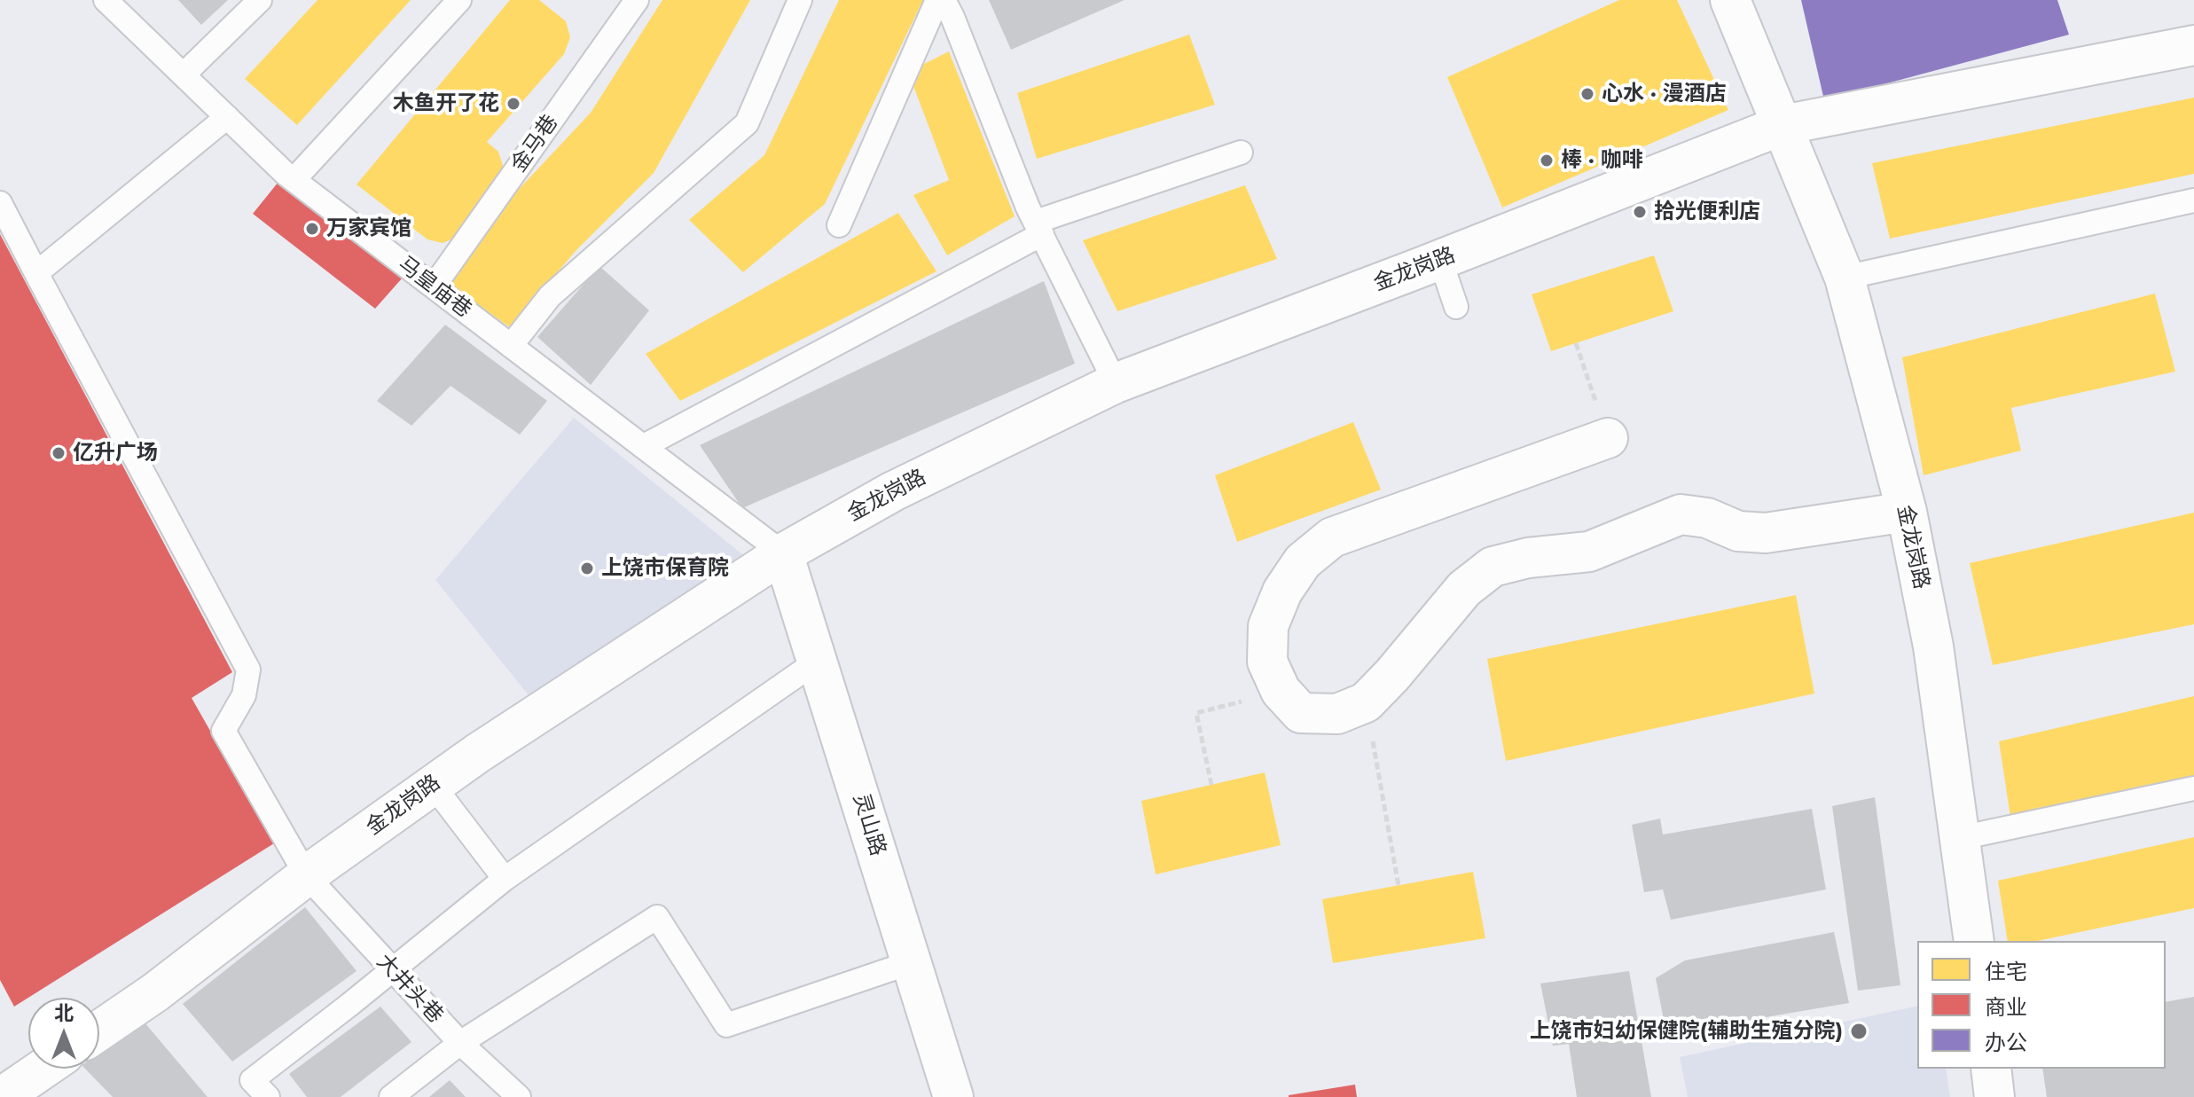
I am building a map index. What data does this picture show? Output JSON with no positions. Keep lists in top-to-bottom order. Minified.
{"streets":{"street":["金龙岗路","灵山路"],"lane":["金马巷","马皇庙巷","大井头巷"]},"crossings":[["金马巷","马皇庙巷"],["金龙岗路","马皇庙巷"],["金龙岗路","灵山路"],["金龙岗路","大井头巷"],["马皇庙巷","灵山路"]],"places":["心水 · 漫酒店","木鱼开了花","棒 · 咖啡","拾光便利店","万家宾馆","亿升广场","上饶市保育院","上饶市妇幼保健院(辅助生殖分院)"],"legend":["住宅","商业","办公"],"north":"top"}
